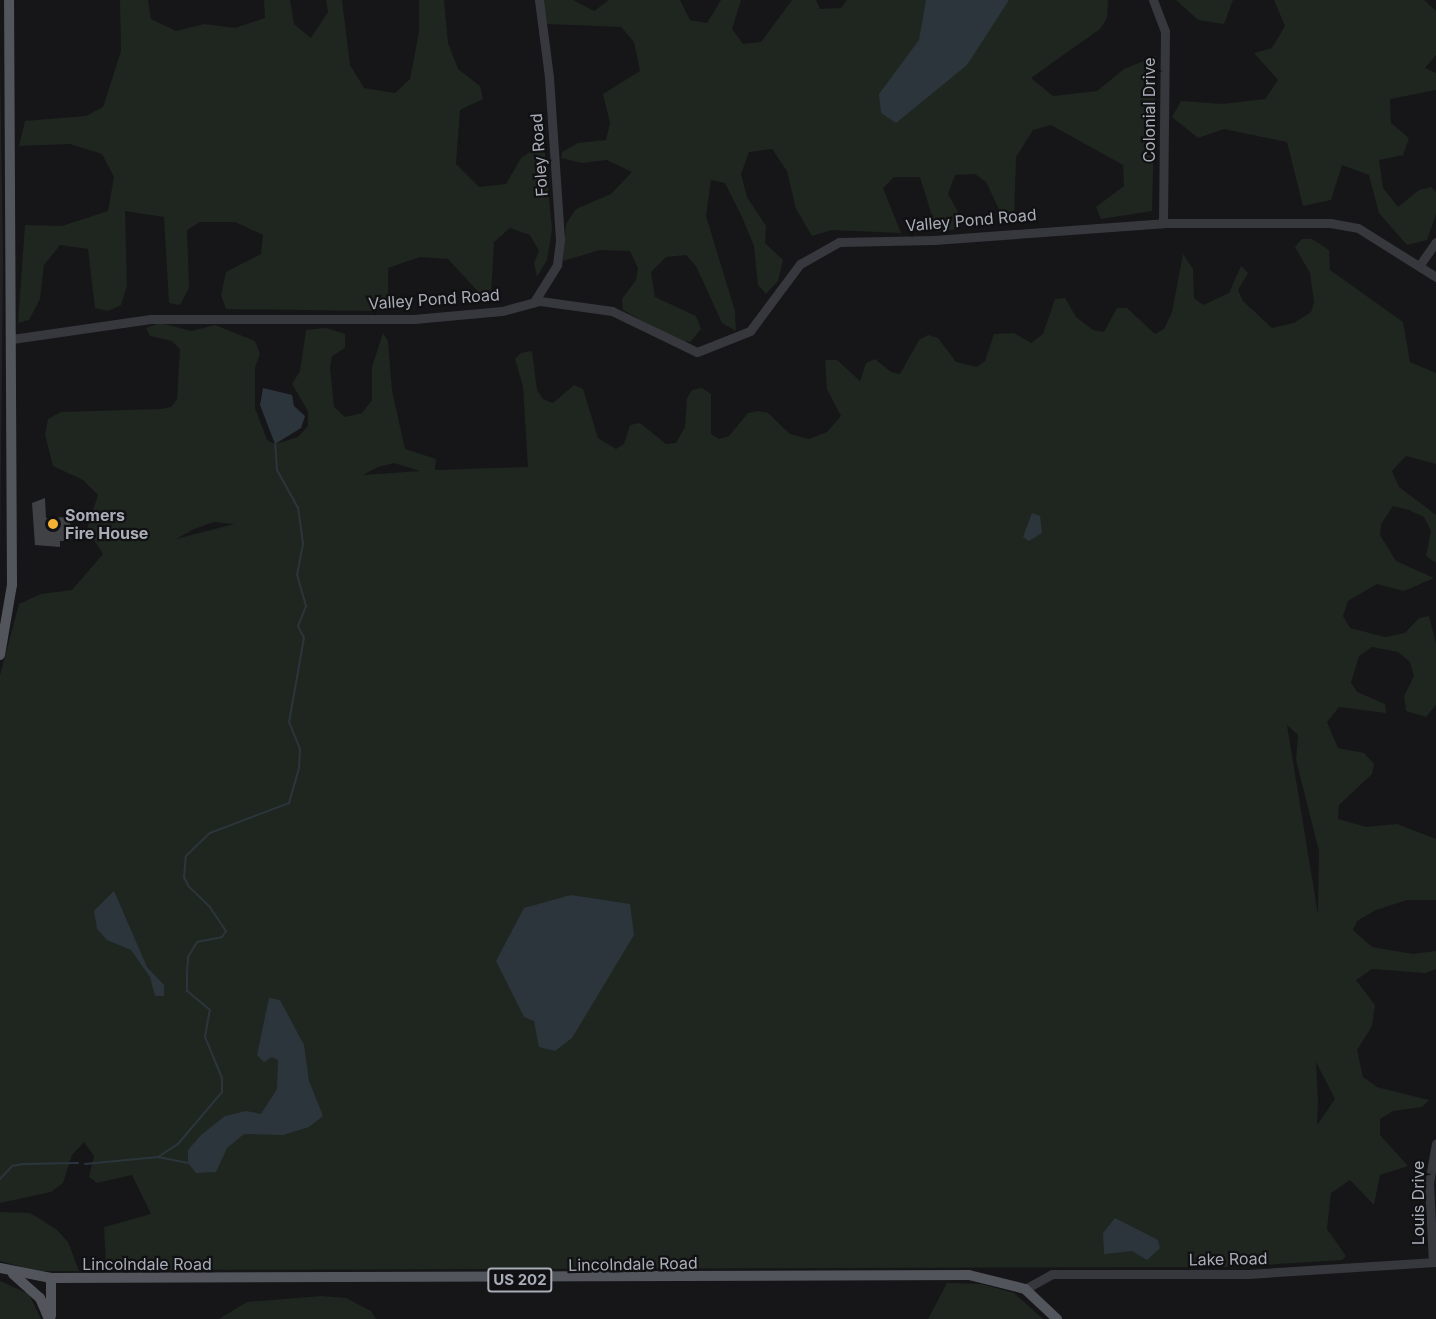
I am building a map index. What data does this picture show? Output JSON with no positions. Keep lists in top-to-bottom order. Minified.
{"streets":{"main road":["Lincolndale Road","US 202"],"street":["Colonial Drive","Foley Road","Valley Pond Road","Louis Drive","Lake Road"]},"crossings":[["Colonial Drive","Valley Pond Road"],["Foley Road","Valley Pond Road"],["Louis Drive","Lake Road"],["Lake Road","Lincolndale Road"]],"places":["Somers Fire House"]}
